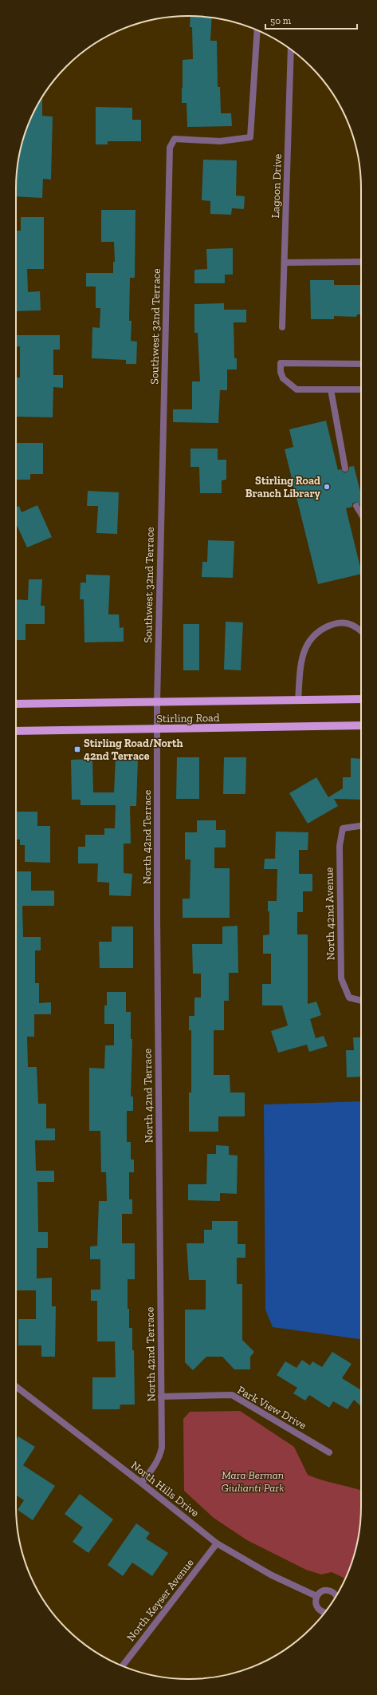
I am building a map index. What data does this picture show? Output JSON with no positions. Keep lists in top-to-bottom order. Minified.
{"streets":{"main road":["Stirling Road"],"street":["Lagoon Drive","Southwest 32nd Terrace","North 42nd Terrace","North 42nd Avenue","Park View Drive","North Hills Drive","North Keyser Avenue"]},"crossings":[["Southwest 32nd Terrace","Stirling Road"],["Southwest 32nd Terrace","North 42nd Terrace"],["Stirling Road","North 42nd Terrace"],["North 42nd Terrace","Park View Drive"],["North 42nd Terrace","North Hills Drive"],["North Hills Drive","North Keyser Avenue"]],"parks":["Mara Berman Giulianti Park"],"places":{"other":["Stirling Road Branch Library"],"transit":["Stirling Road/North 42nd Terrace"]},"scale_bar":"50 m"}
